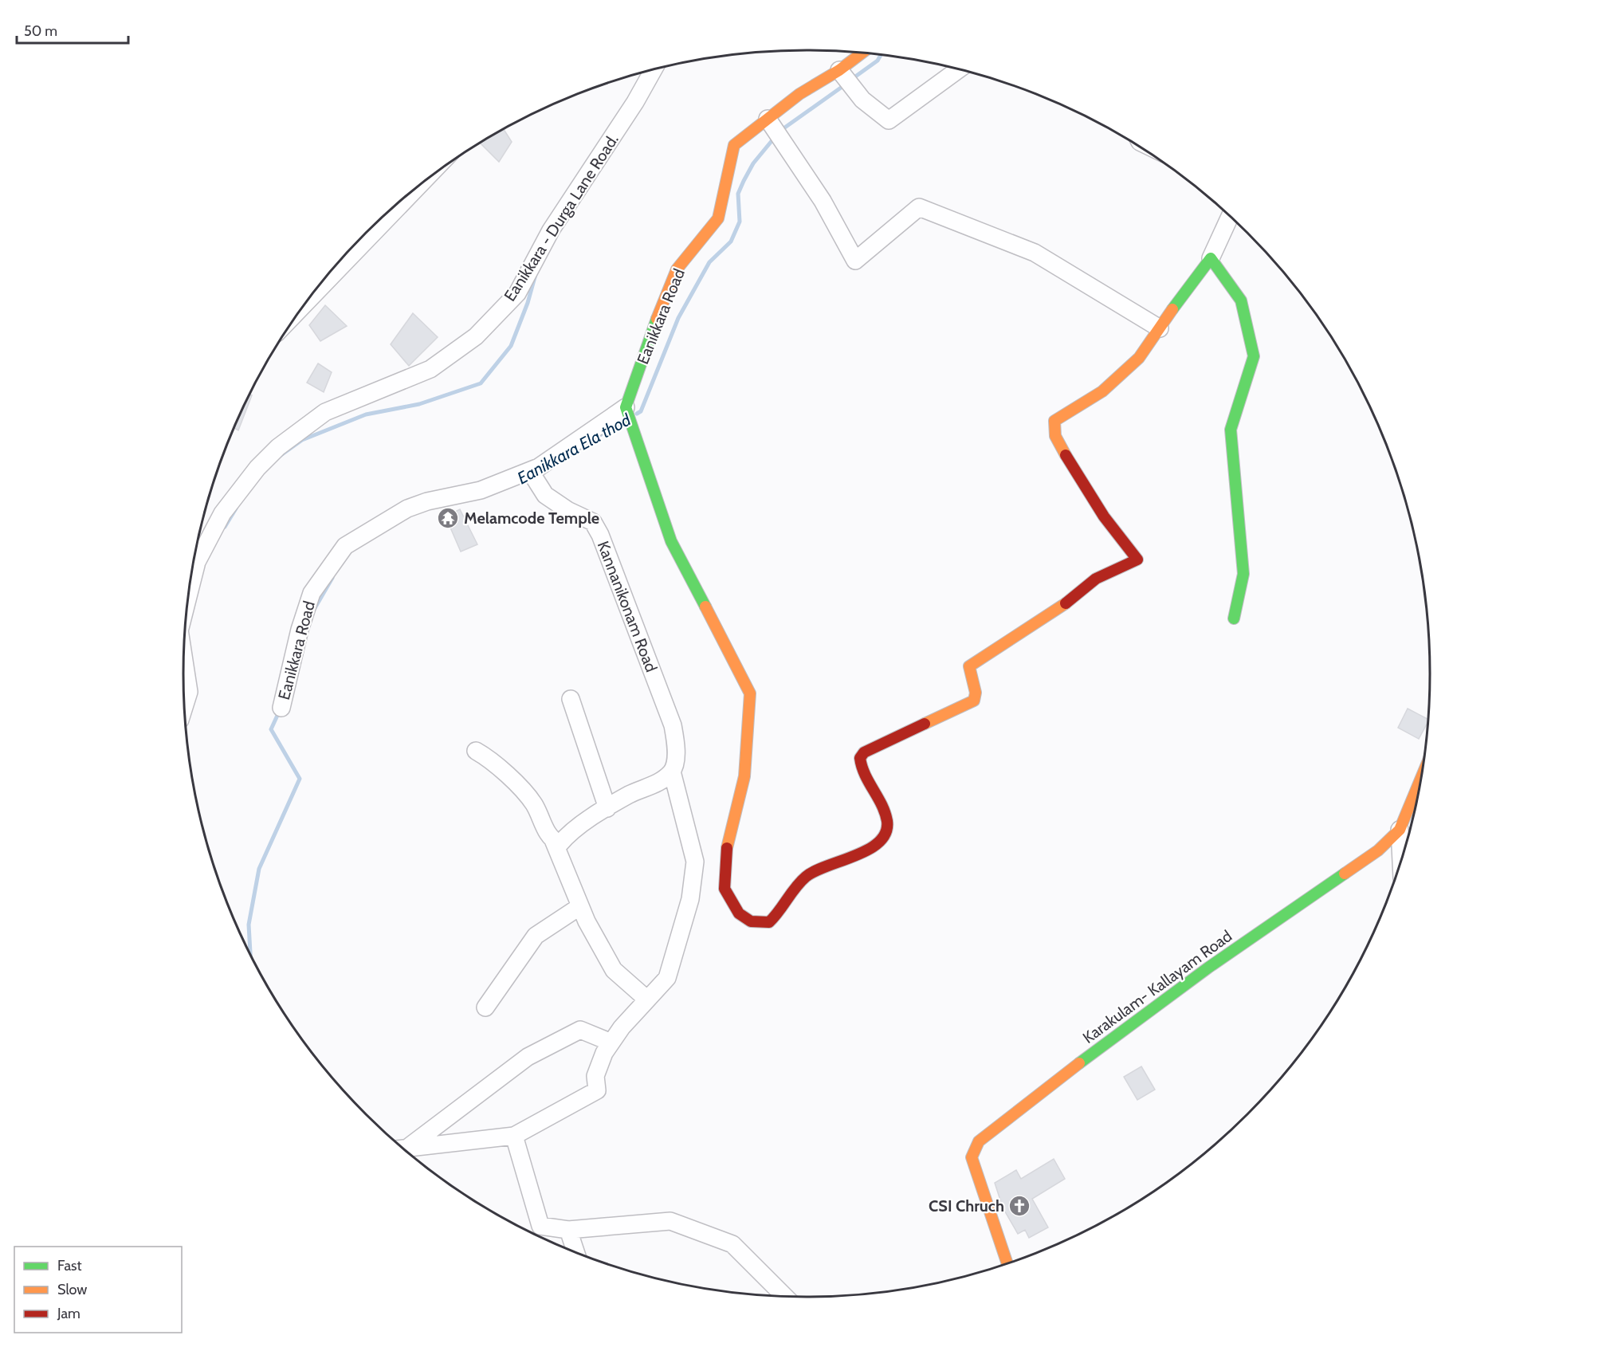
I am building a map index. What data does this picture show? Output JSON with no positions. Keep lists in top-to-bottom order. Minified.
{"streets":{"street":["Eanikkara - Durga Lane Road.","Eanikkara Road","Kannanikonam Road","Karakulam- Kallayam Road"]},"crossings":[["Eanikkara Road","Kannanikonam Road"]],"water":["Eanikkara Ela thod"],"places":{"temple":["Melamcode Temple"],"church":["CSI Chruch"]},"legend":["Fast","Slow","Jam"],"scale_bar":"50 m"}
